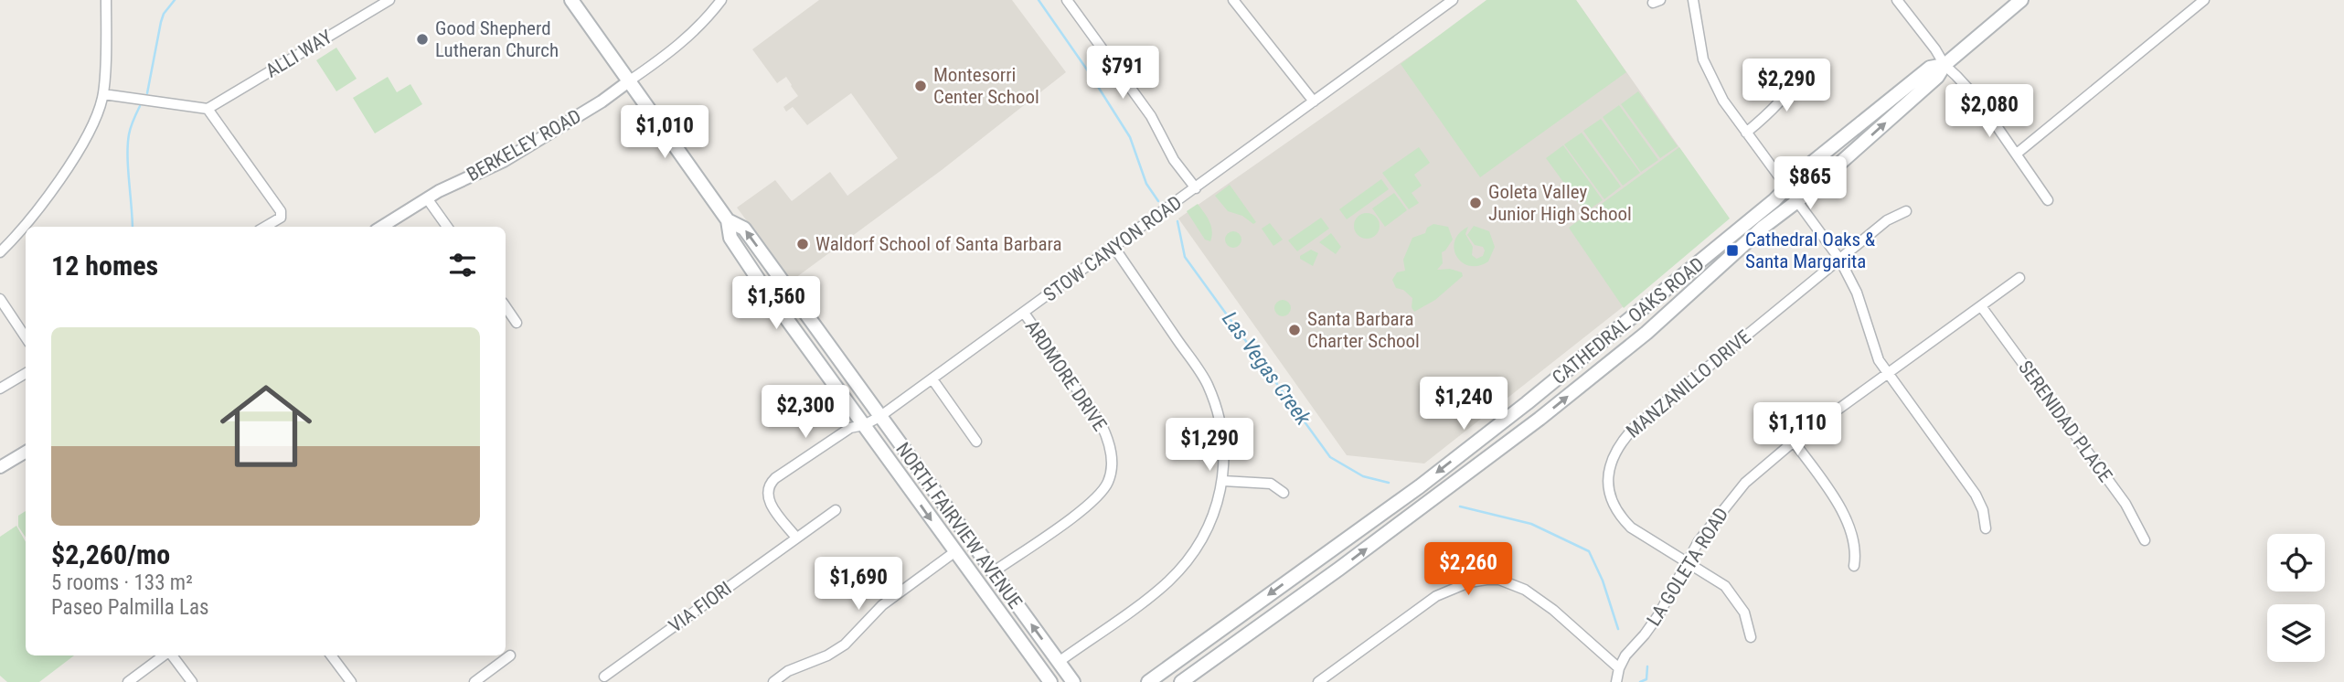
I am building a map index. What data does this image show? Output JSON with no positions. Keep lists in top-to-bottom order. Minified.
{"streets":{"main road":["CATHEDRAL OAKS ROAD","NORTH FAIRVIEW AVENUE"],"street":["ALLI WAY","BERKELEY ROAD","STOW CANYON ROAD","ARDMORE DRIVE","MANZANILLO DRIVE","SERENIDAD PLACE","LA GOLETA ROAD","VIA FIORI"]},"crossings":[["BERKELEY ROAD","NORTH FAIRVIEW AVENUE"],["STOW CANYON ROAD","ARDMORE DRIVE"],["STOW CANYON ROAD","NORTH FAIRVIEW AVENUE"],["STOW CANYON ROAD","VIA FIORI"],["ARDMORE DRIVE","NORTH FAIRVIEW AVENUE"],["MANZANILLO DRIVE","LA GOLETA ROAD"],["SERENIDAD PLACE","LA GOLETA ROAD"]],"water":["Las Vegas Creek"],"places":{"other":["Good Shepherd Lutheran Church","Montesorri Center School","Goleta Valley Junior High School","Waldorf School of Santa Barbara","Santa Barbara Charter School"],"transit":["Cathedral Oaks & Santa Margarita"]},"page":{"price":["$791","$2,290","$2,080","$1,010","$865","$1,560","$1,240","$2,300","$1,110","$1,290","$2,260","$1,690"],"heading":"12 homes","list":[{"name":"$2,260/mo","note":"5 rooms · 133 m² · Paseo Palmilla Las"}]}}
